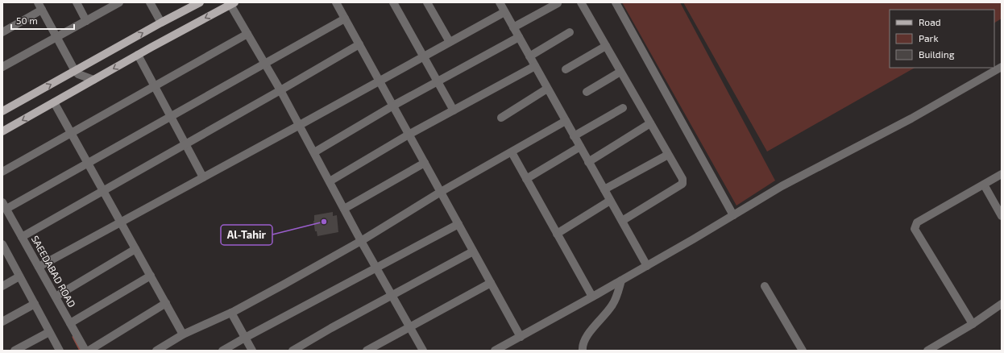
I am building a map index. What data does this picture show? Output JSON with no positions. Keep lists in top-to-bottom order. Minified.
{"streets":{"street":["SAEEDABAD ROAD"]},"places":["Al-Tahir"],"legend":["Road","Park","Building"],"scale_bar":"50 m"}
